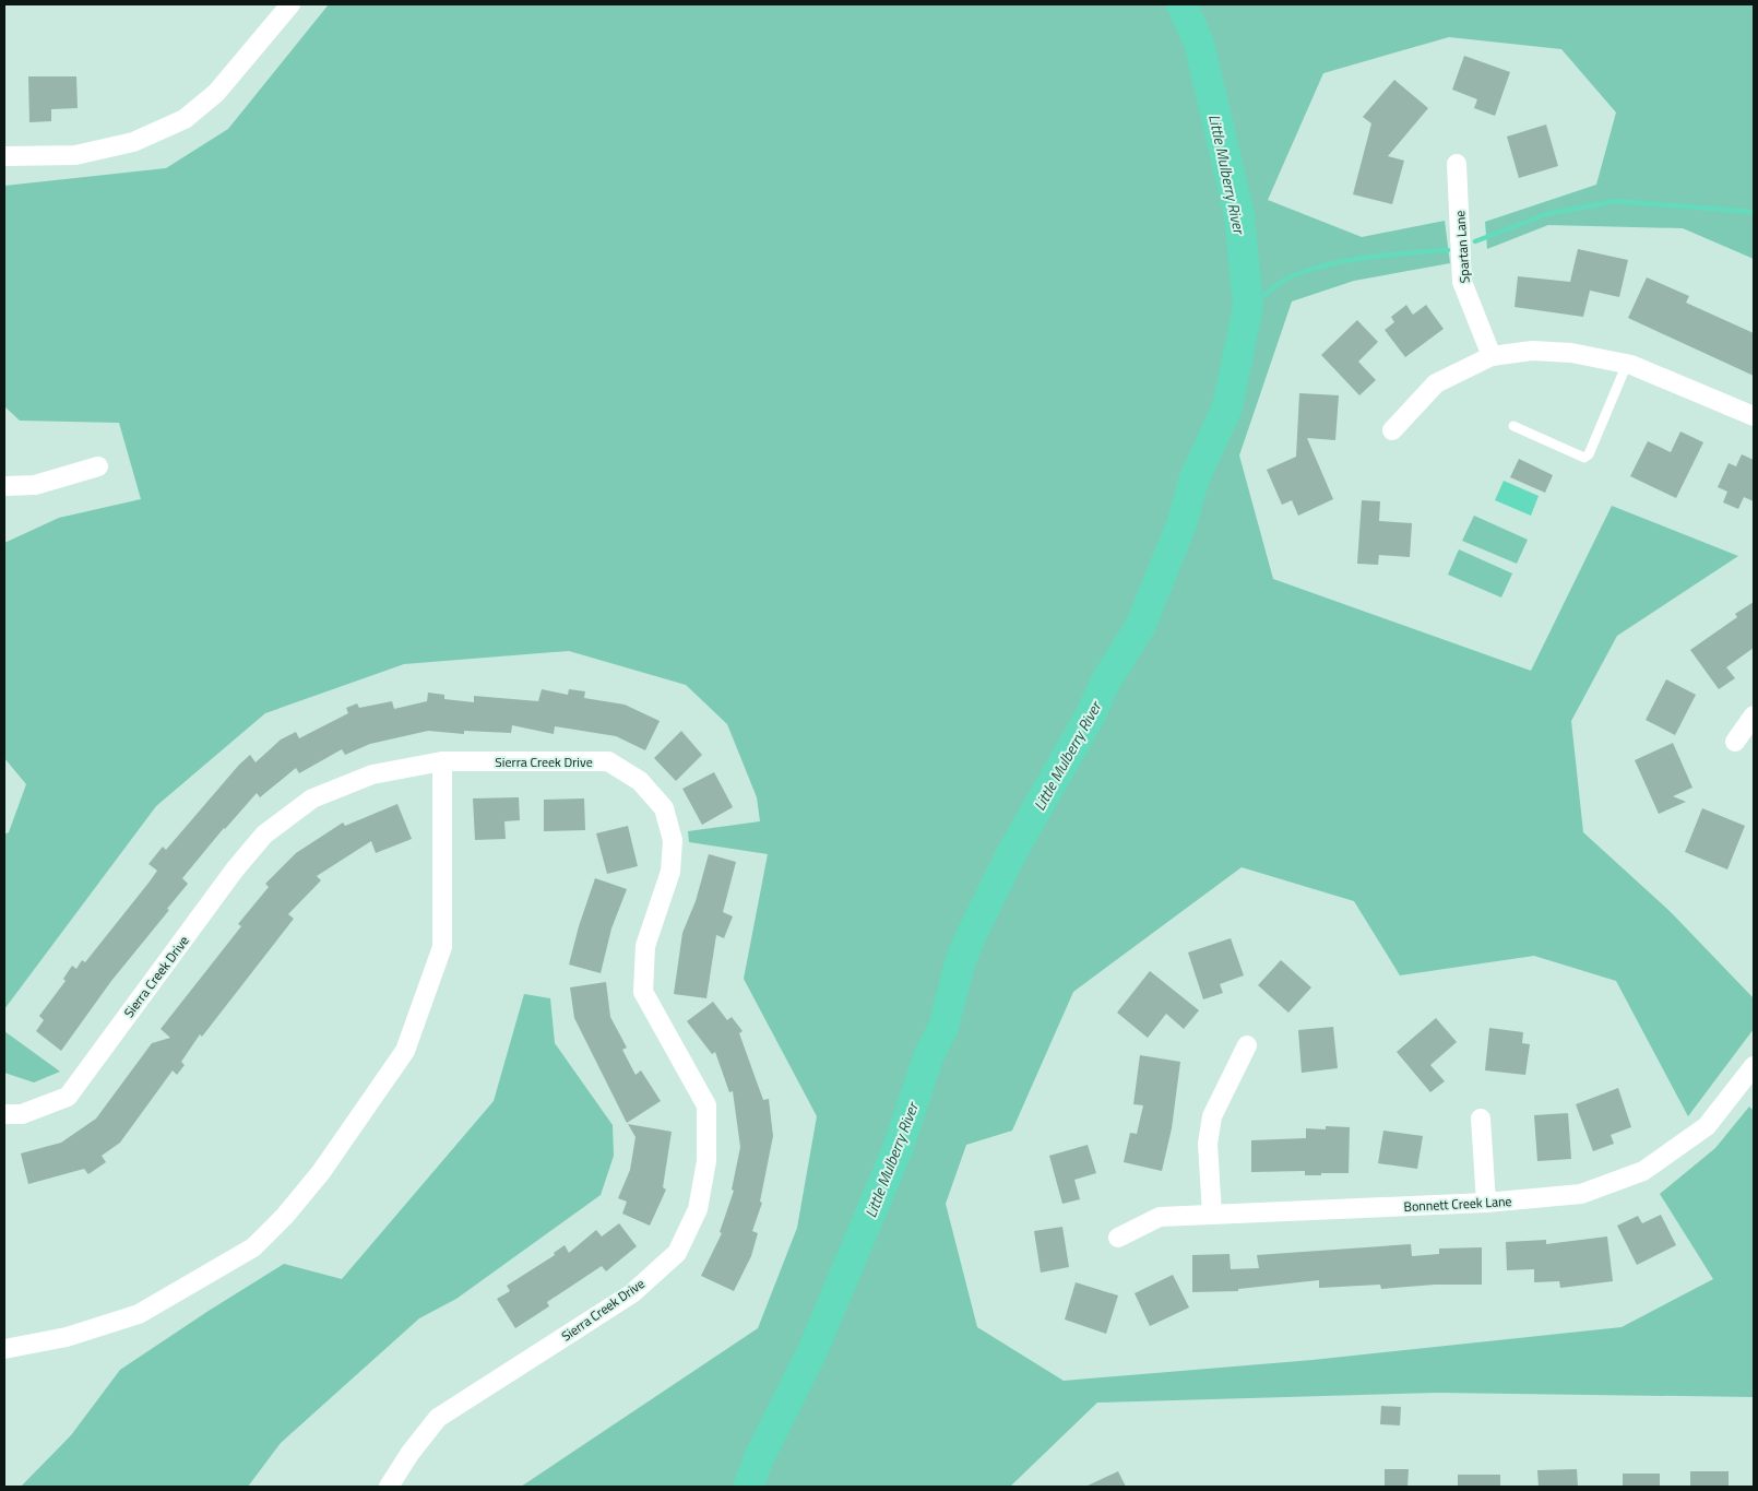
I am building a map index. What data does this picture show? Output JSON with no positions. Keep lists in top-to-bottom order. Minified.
{"streets":{"street":["Spartan Lane","Sierra Creek Drive","Bonnett Creek Lane"]},"water":["Little Mulberry River"]}
